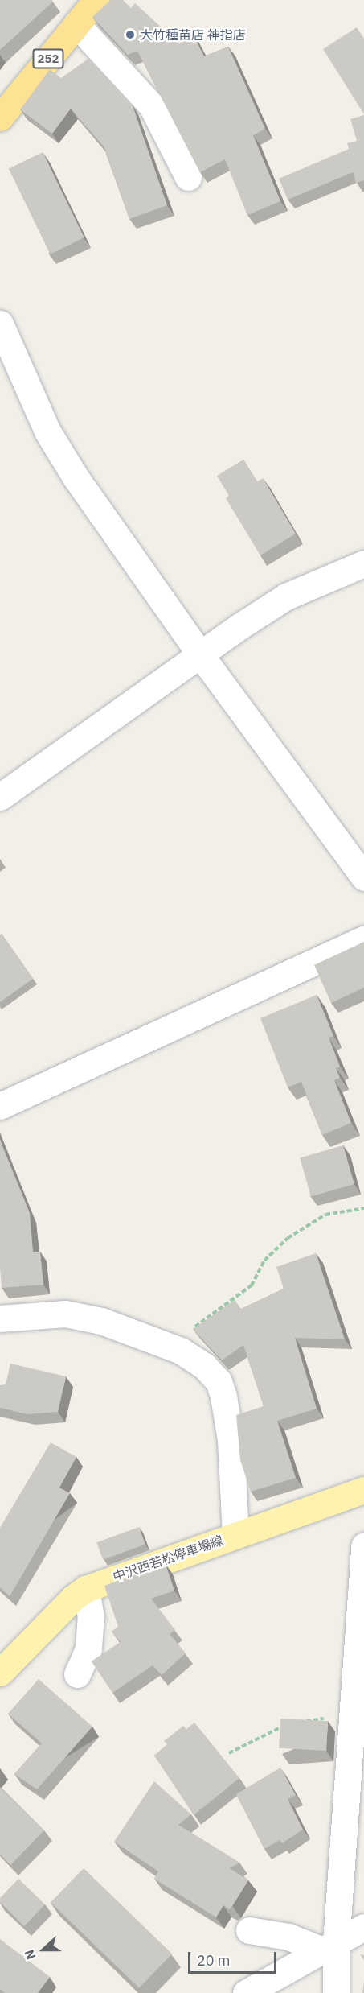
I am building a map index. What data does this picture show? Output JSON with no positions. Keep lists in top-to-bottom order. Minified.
{"streets":{"highway":["252"],"main road":["中沢西若松停車場線"]},"places":["大竹種苗店 神指店"],"scale_bar":"20 m","north":"left"}
